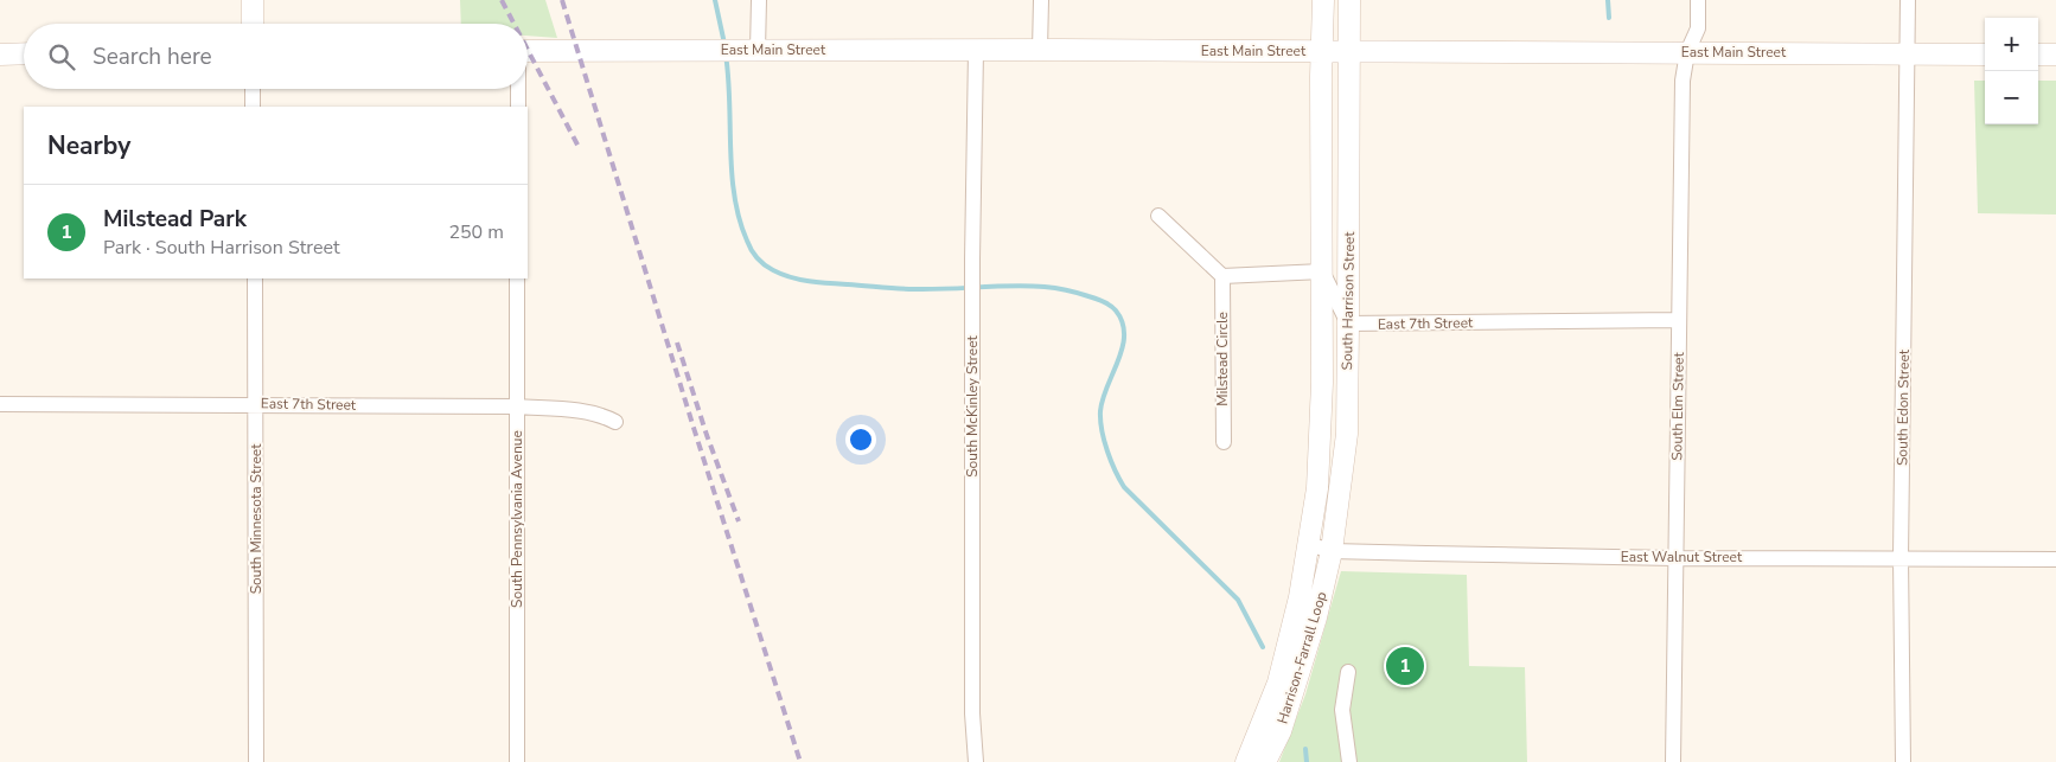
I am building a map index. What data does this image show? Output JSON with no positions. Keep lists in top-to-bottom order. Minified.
{"streets":{"street":["East Main Street","South Harrison Street","East 7th Street","Milstead Circle","South McKinley Street","South Elm Street","South Edon Street","South Minnesota Street","South Pennsylvania Avenue","East Walnut Street","Harrison-Farrall Loop"]},"crossings":[["East Main Street","South Harrison Street"],["East Main Street","South McKinley Street"],["East Main Street","South Elm Street"],["East Main Street","South Edon Street"],["South Harrison Street","East 7th Street"],["South Harrison Street","East Walnut Street"],["South Harrison Street","Harrison-Farrall Loop"],["East 7th Street","South Elm Street"],["East 7th Street","South Minnesota Street"],["East 7th Street","South Pennsylvania Avenue"],["South Elm Street","East Walnut Street"],["South Edon Street","East Walnut Street"],["East Walnut Street","Harrison-Farrall Loop"]],"page":{"map_buttons":["+","−"],"search":"Search here","heading":"Nearby","list":[{"mark":"1","name":"Milstead Park","note":"Park · South Harrison Street","value":"250 m"}],"pins":"1"}}
